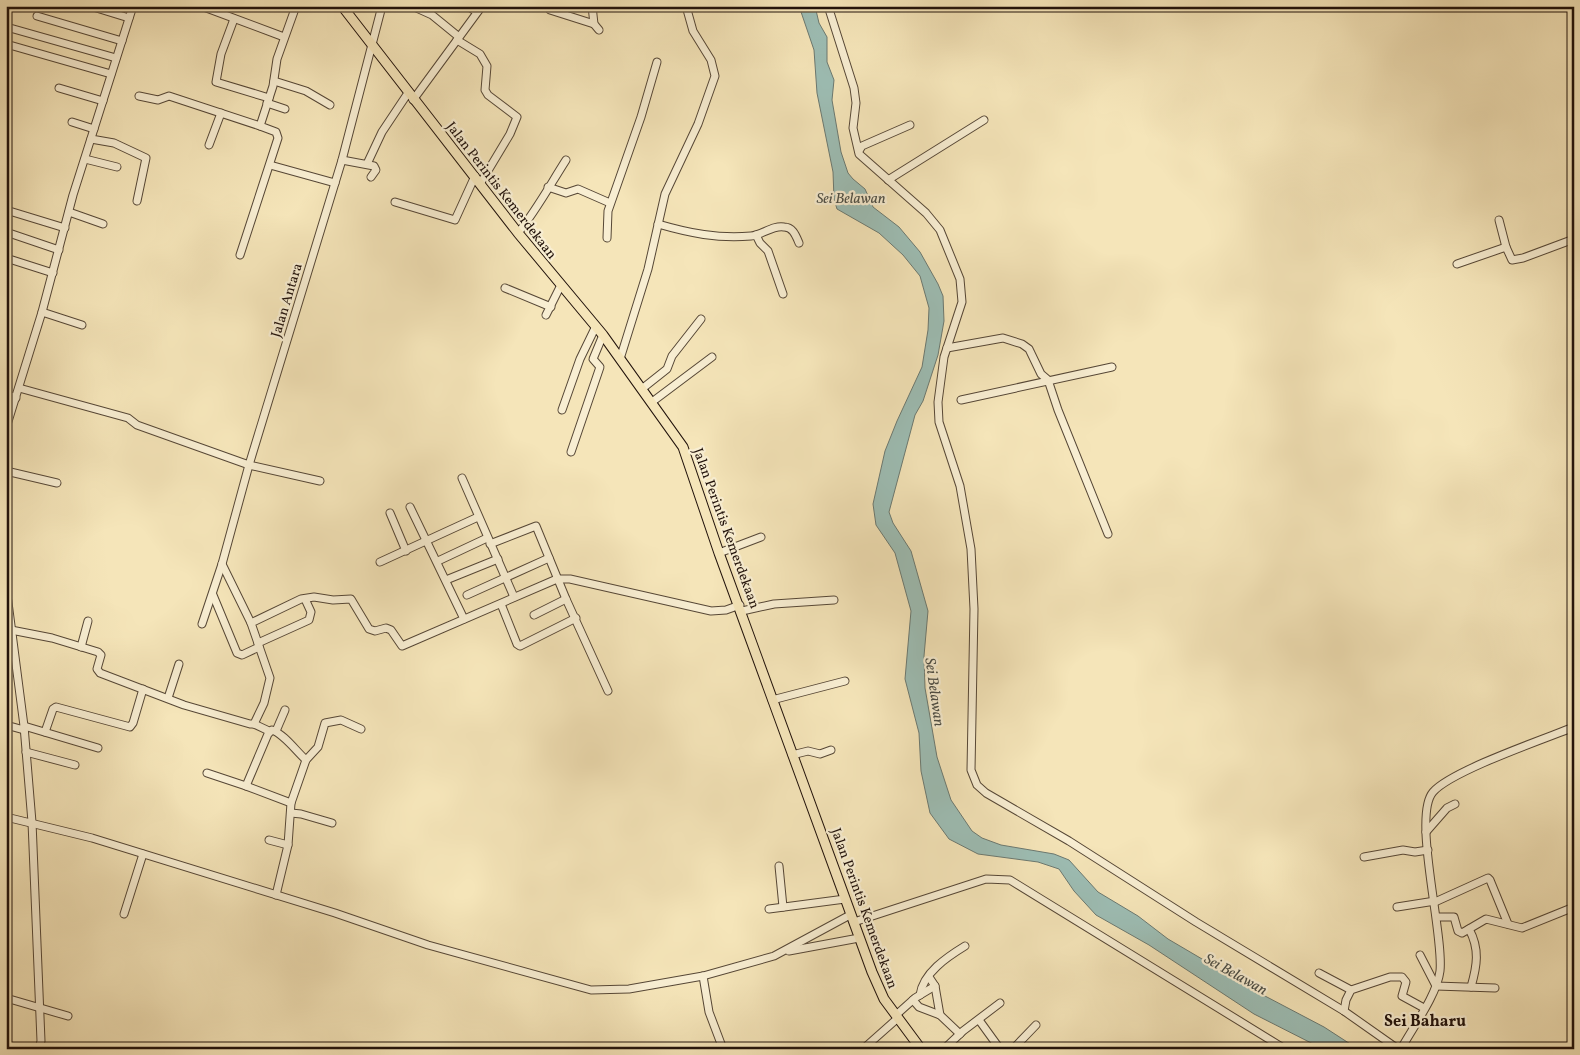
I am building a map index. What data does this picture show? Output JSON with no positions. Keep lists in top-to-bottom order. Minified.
{"streets":{"main road":["Jalan Perintis Kemerdekaan"],"street":["Jalan Antara"]},"crossings":[["Jalan Perintis Kemerdekaan","Jalan Antara"]],"districts":["Sei Baharu"],"water":["Sei Belawan"]}
